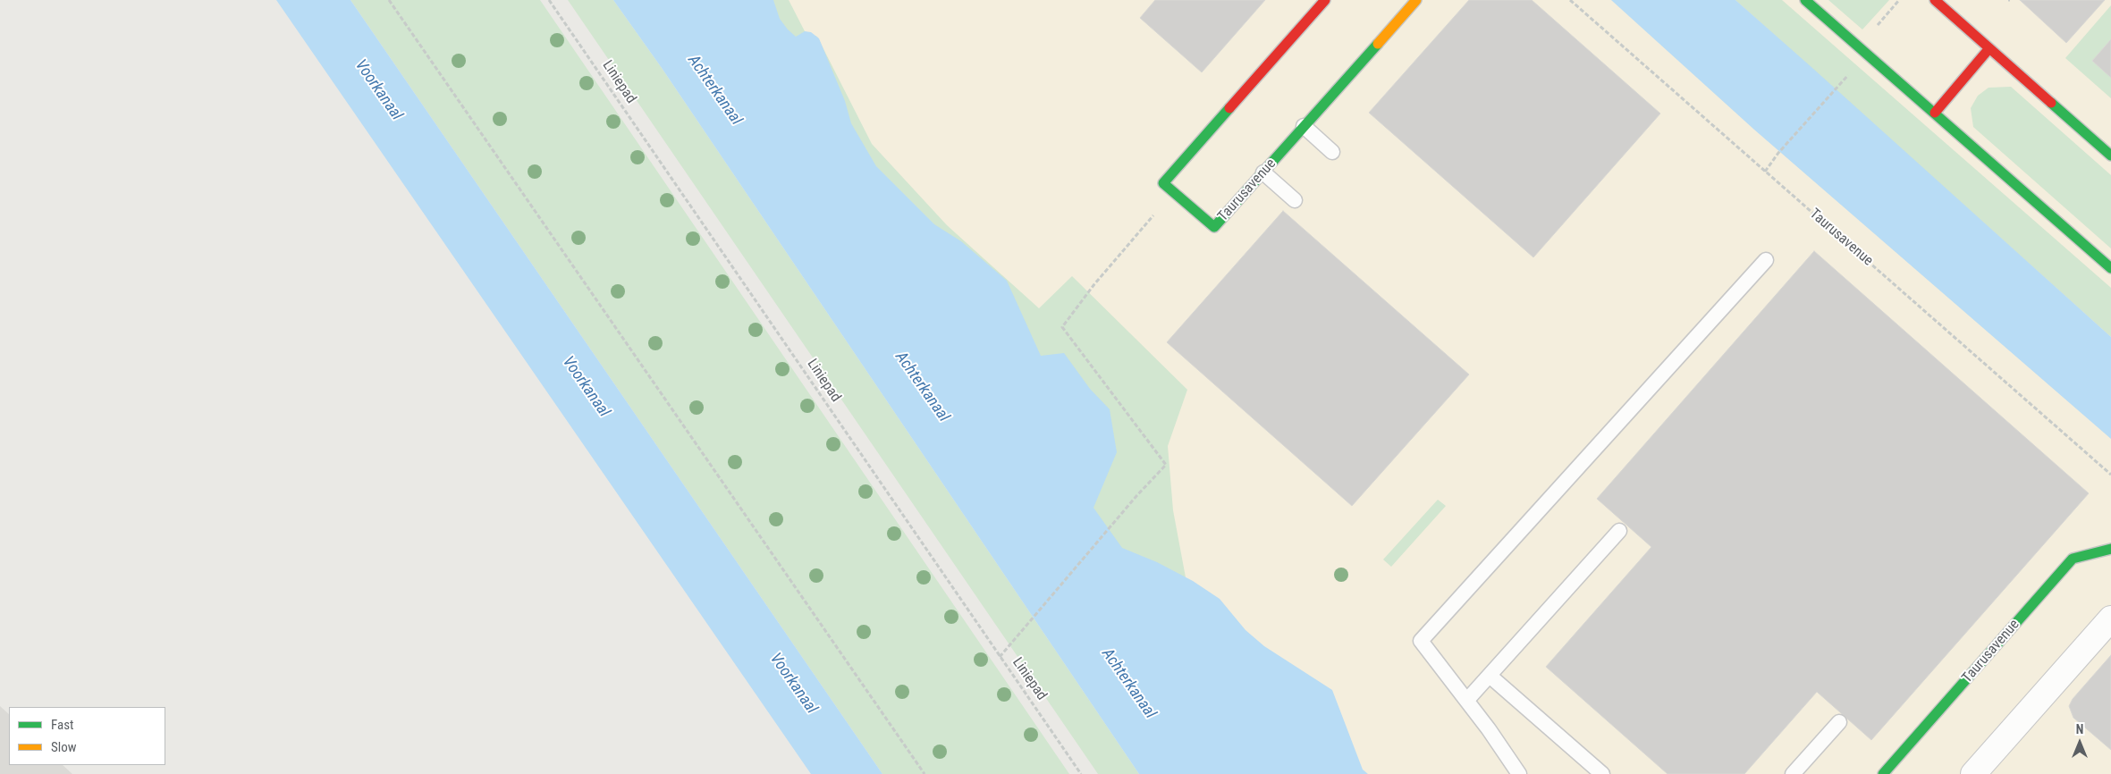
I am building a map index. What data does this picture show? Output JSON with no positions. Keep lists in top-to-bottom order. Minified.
{"streets":{"street":["Taurusavenue"],"path":["Liniepad"]},"water":["Voorkanaal","Achterkanaal"],"legend":["Fast","Slow"],"north":"top"}
